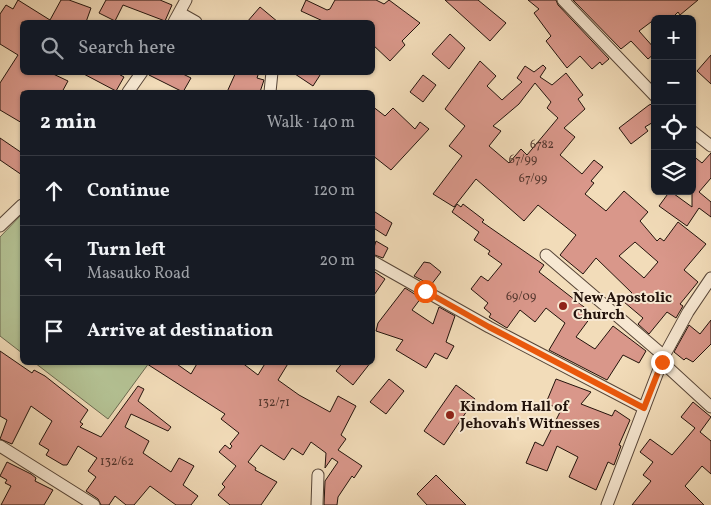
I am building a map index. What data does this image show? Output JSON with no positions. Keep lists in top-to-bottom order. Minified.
{"places":["New Apostolic Church","Kindom Hall of Jehovah's Witnesses"],"house_numbers":["6782","67/99","67/99","69/09","132/71","132/62"],"page":{"map_buttons":["+","−"],"search":"Search here","heading":["2 min","Walk · 140 m"],"list":[["Continue","120 m"],["Turn left","Masauko Road","20 m"],"Arrive at destination"]}}
